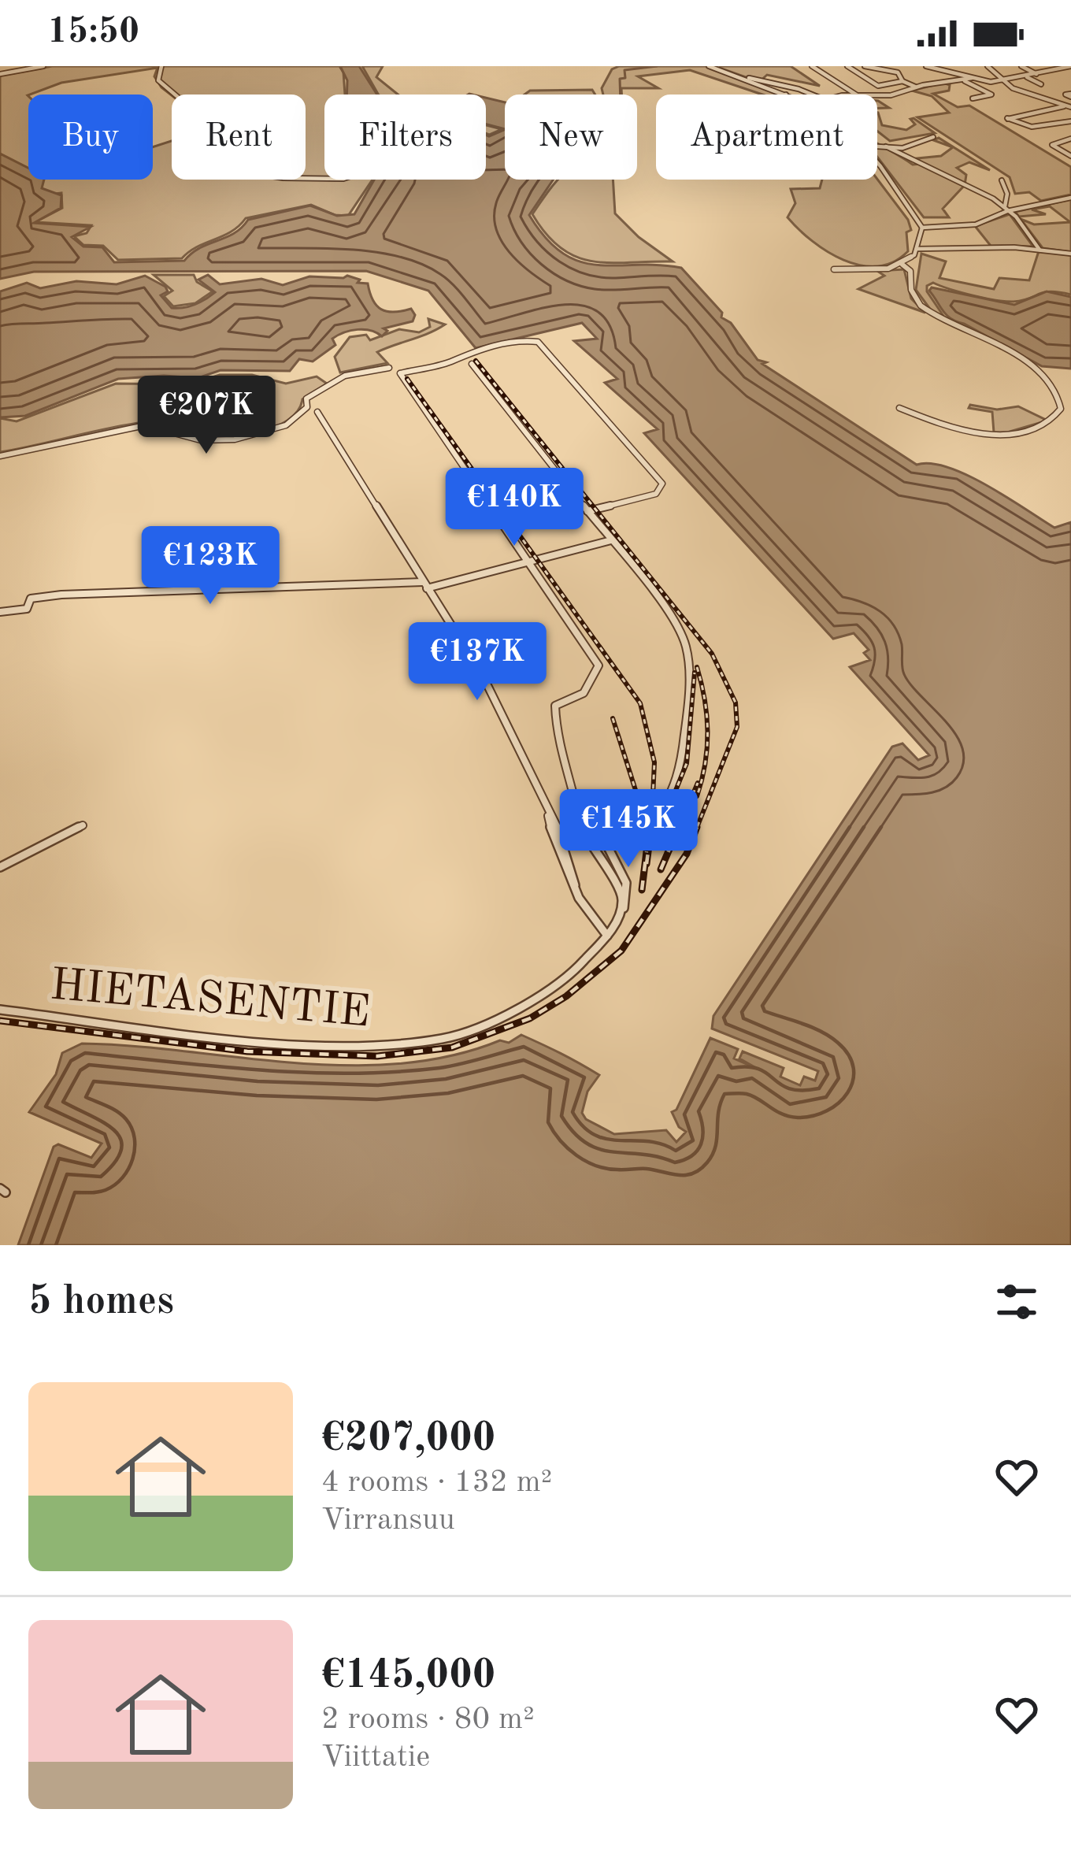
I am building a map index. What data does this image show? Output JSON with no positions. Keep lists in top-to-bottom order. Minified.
{"streets":{"street":["HIETASENTIE"]},"page":{"status":"15:50","chip":["Buy","Rent","Filters","New","Apartment"],"price":["€207K","€140K","€123K","€137K","€145K"],"heading":"5 homes","list":[{"name":"€207,000","note":"4 rooms · 132 m² · Virransuu"},{"name":"€145,000","note":"2 rooms · 80 m² · Viittatie"}]}}
